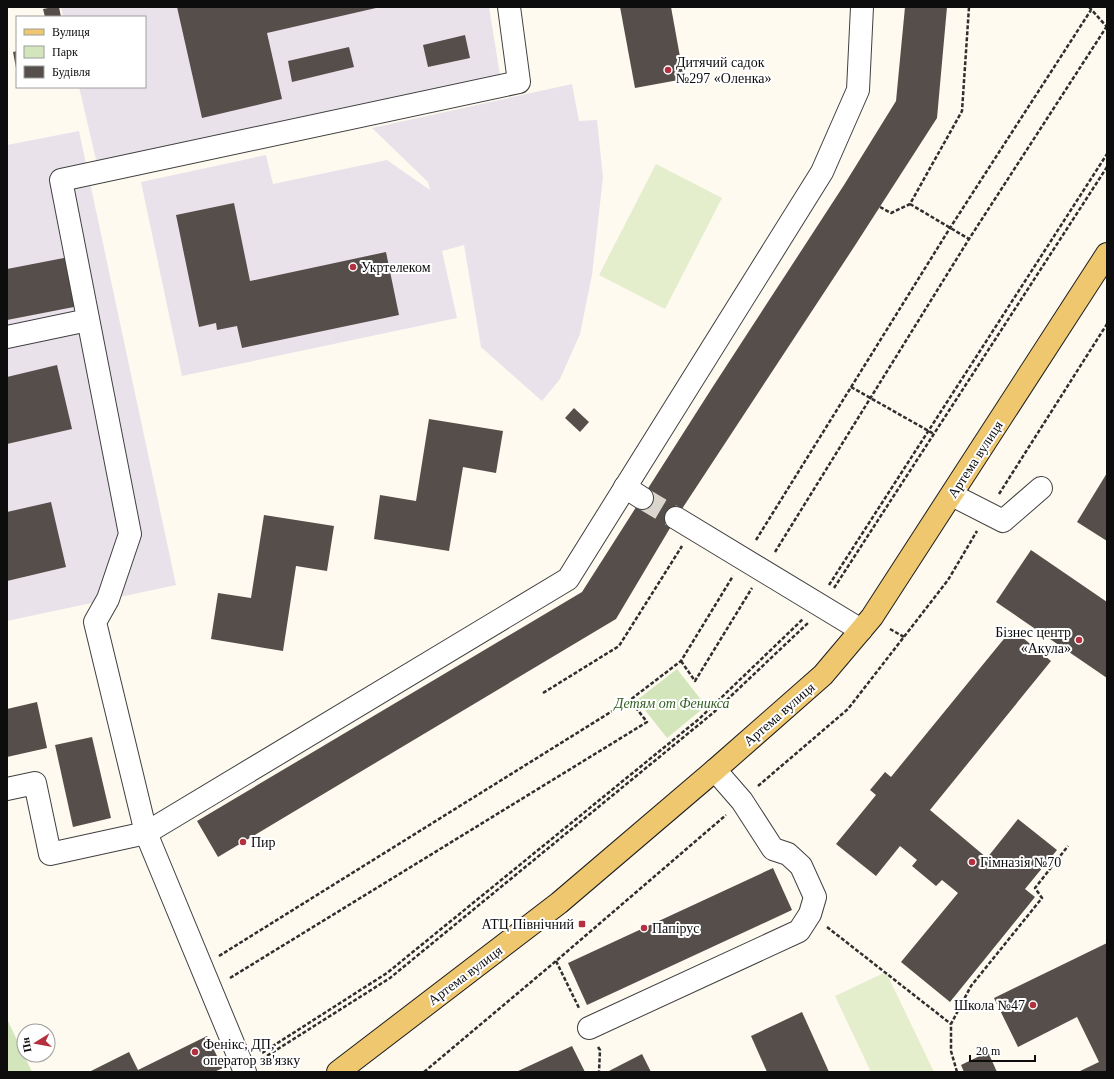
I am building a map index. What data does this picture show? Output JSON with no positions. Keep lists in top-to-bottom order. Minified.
{"streets":{"main road":["Артема вулиця"]},"parks":["Детям от Феникса"],"places":{"other":["Дитячий садок №297 «Оленка»","Укртелеком","Бізнес центр «Акула»","Пир","Гімназія №70","Папірус","Школа №47","Фенікс, ДП, оператор зв'язку"],"transit":["АТЦ Північний"]},"legend":["Вулиця","Парк","Будівля"],"scale_bar":"20 m","north":"left"}
